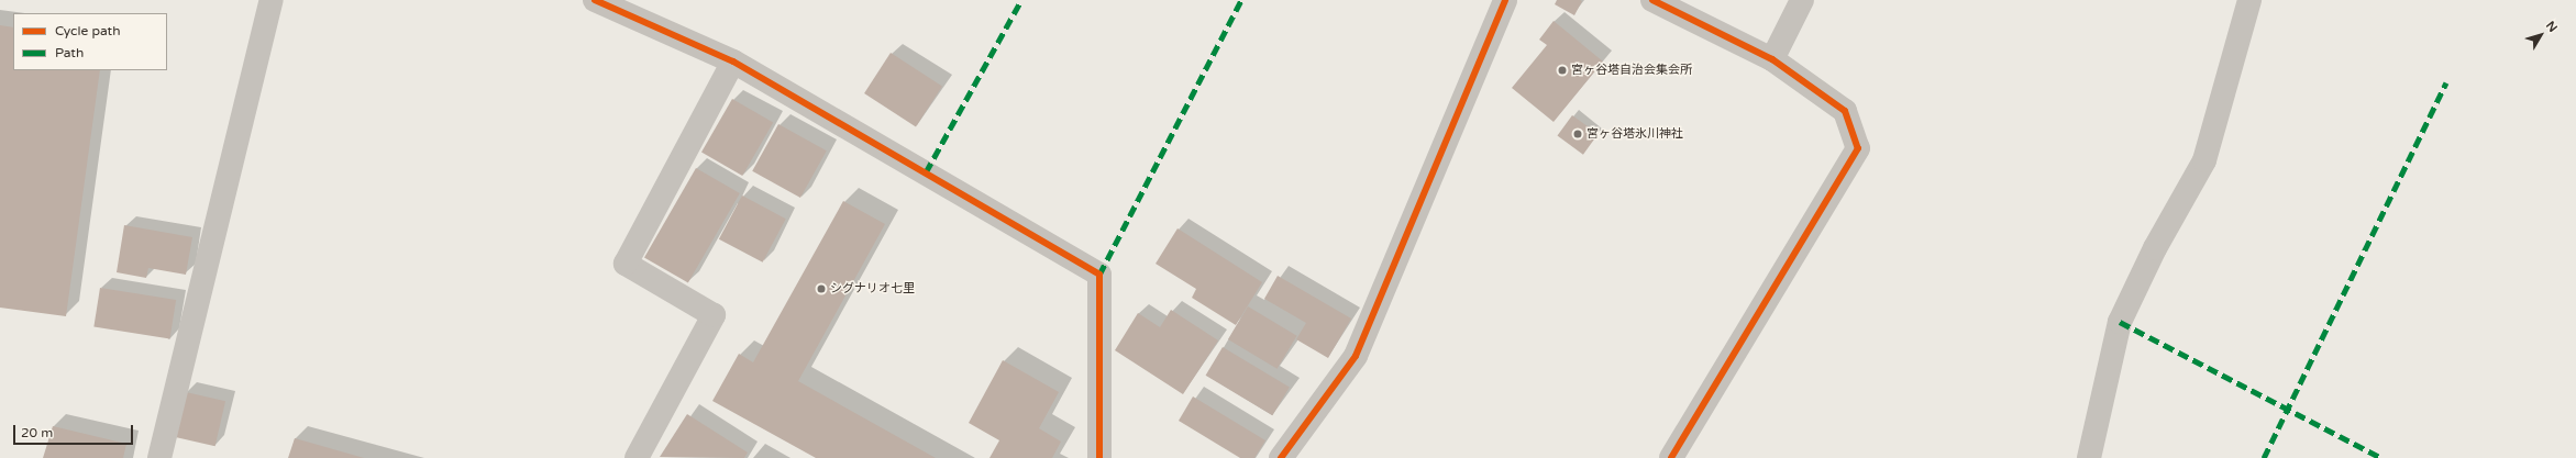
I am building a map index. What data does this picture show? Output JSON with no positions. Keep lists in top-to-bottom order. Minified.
{"places":["宮ヶ谷塔自治会集会所","宮ヶ谷塔氷川神社","シグナリオ七里"],"legend":["Cycle path","Path"],"scale_bar":"20 m","north":"top right"}
